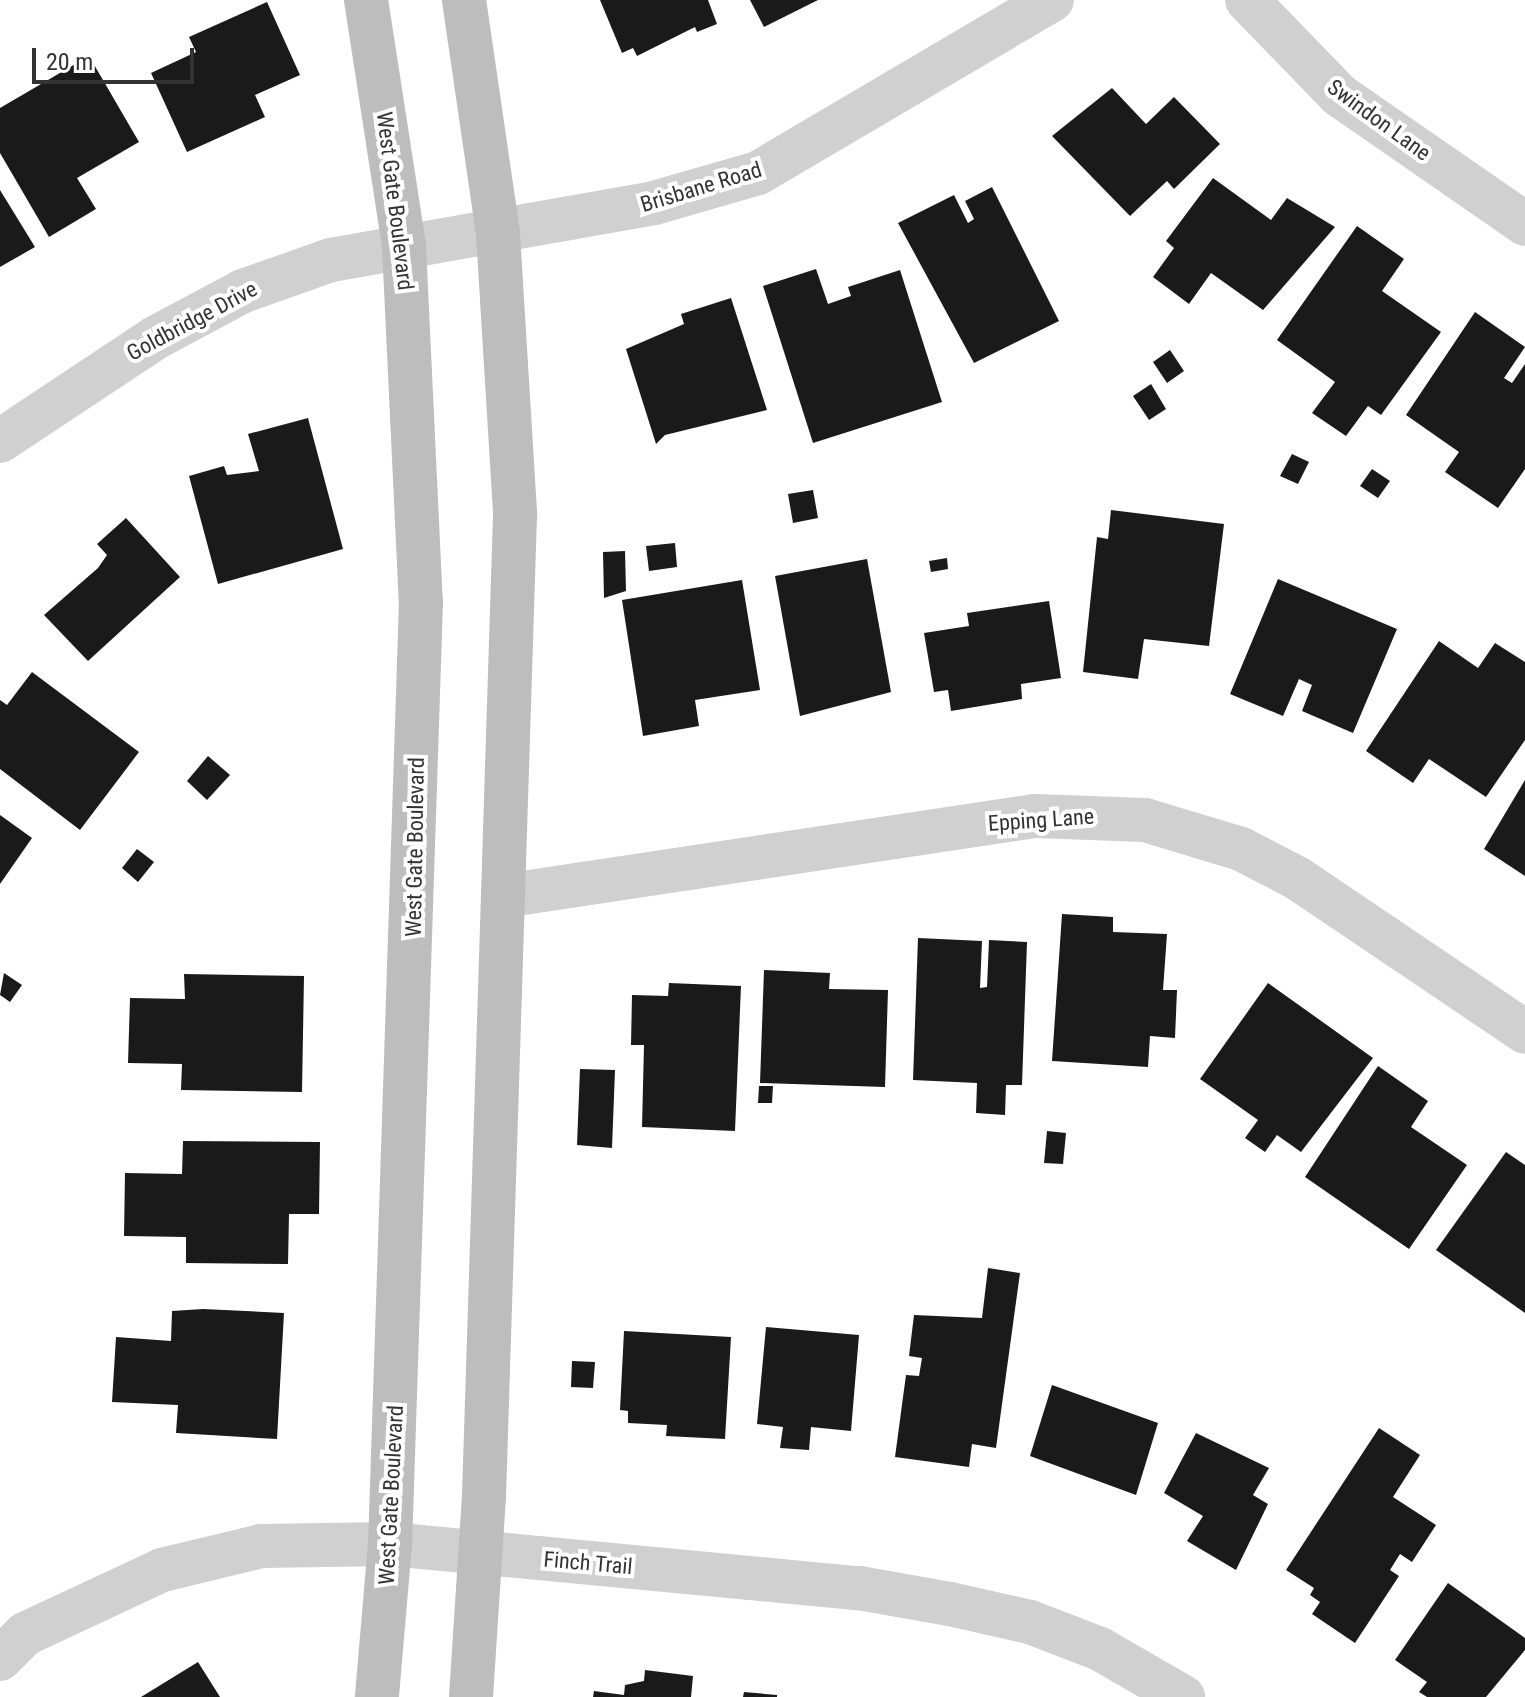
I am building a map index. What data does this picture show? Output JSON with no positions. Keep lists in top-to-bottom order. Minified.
{"streets":{"main road":["West Gate Boulevard"],"street":["Swindon Lane","Brisbane Road","Goldbridge Drive","Epping Lane","Finch Trail"]},"crossings":[["Brisbane Road","West Gate Boulevard"],["Brisbane Road","Goldbridge Drive"],["West Gate Boulevard","Goldbridge Drive"],["West Gate Boulevard","Finch Trail"]],"scale_bar":"20 m"}
